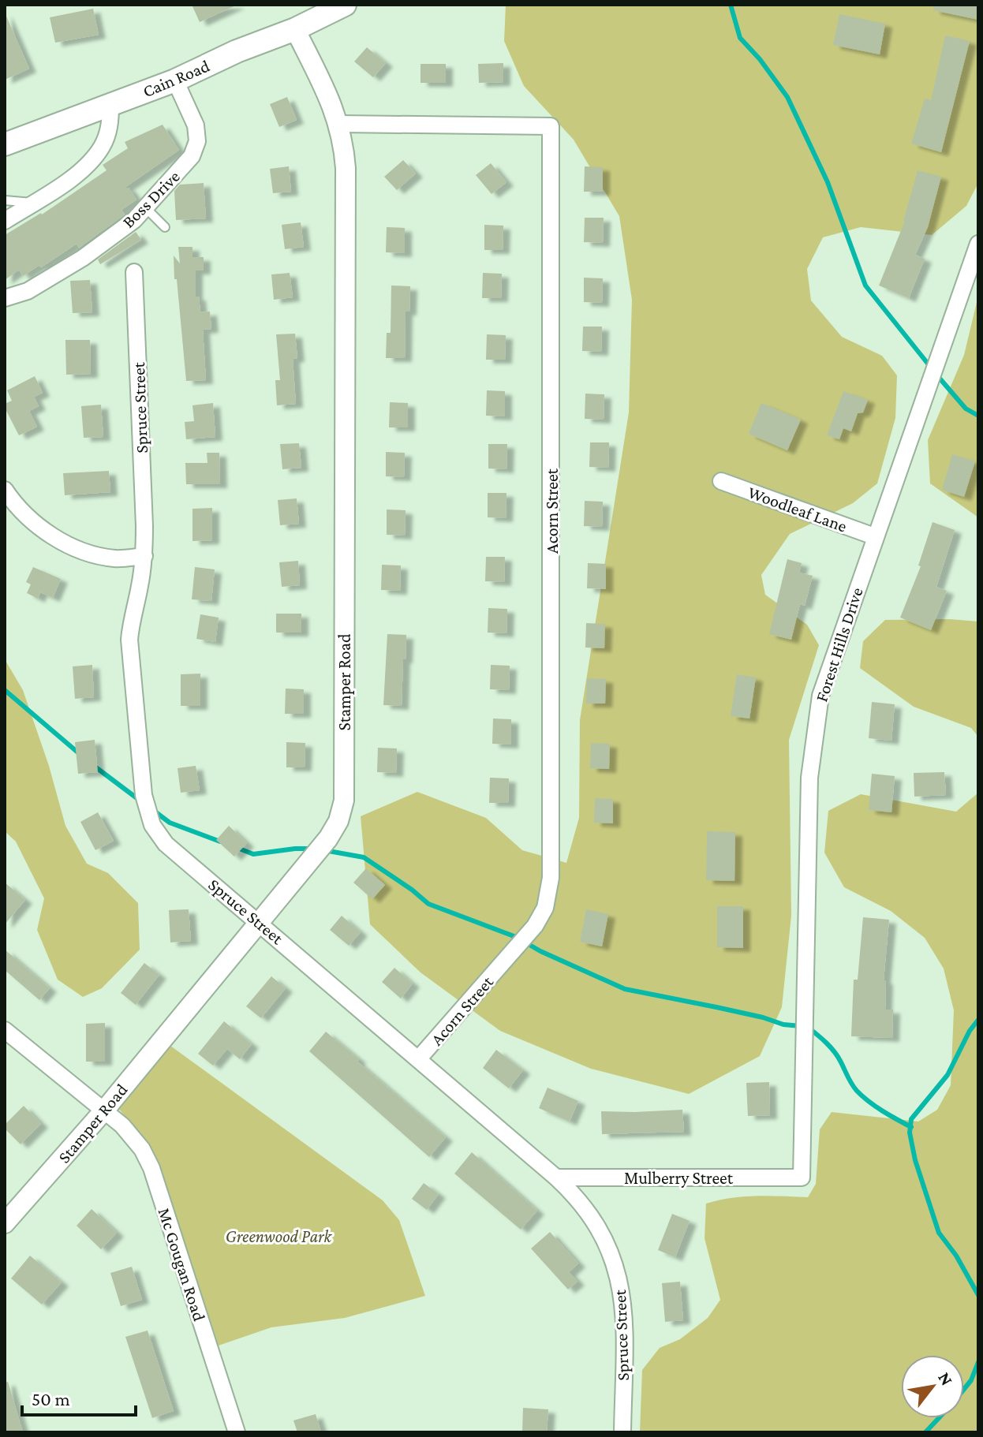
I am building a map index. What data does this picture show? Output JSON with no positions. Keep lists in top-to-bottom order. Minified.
{"streets":{"main road":["Cain Road"],"street":["Boss Drive","Spruce Street","Woodleaf Lane","Acorn Street","Forest Hills Drive","Stamper Road","Mulberry Street","Mc Gougan Road"]},"crossings":[["Cain Road","Boss Drive"],["Cain Road","Stamper Road"],["Spruce Street","Acorn Street"],["Spruce Street","Stamper Road"],["Spruce Street","Mulberry Street"],["Woodleaf Lane","Forest Hills Drive"],["Acorn Street","Stamper Road"],["Forest Hills Drive","Mulberry Street"],["Stamper Road","Mc Gougan Road"]],"parks":["Greenwood Park"],"scale_bar":"50 m","north":"top right"}
